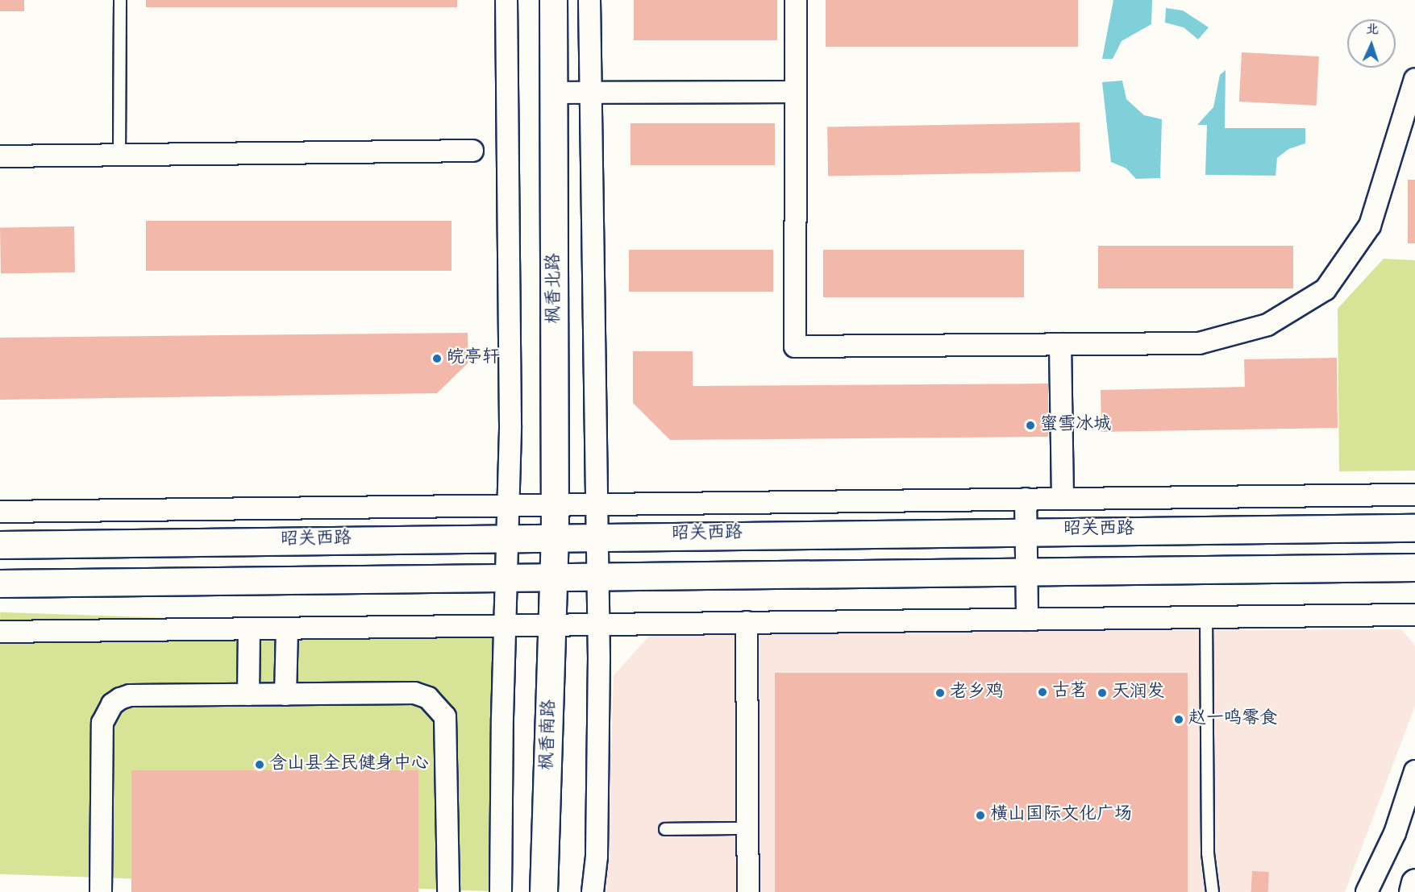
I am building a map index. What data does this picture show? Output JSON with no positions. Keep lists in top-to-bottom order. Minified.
{"streets":{"main road":["枫香北路","昭关西路","枫香南路"]},"crossings":[["枫香北路","昭关西路"],["枫香北路","枫香南路"]],"places":["皖亭轩","蜜雪冰城","古茗","老乡鸡","天润发","赵一鸣零食","含山县全民健身中心","横山国际文化广场"],"north":"top"}
